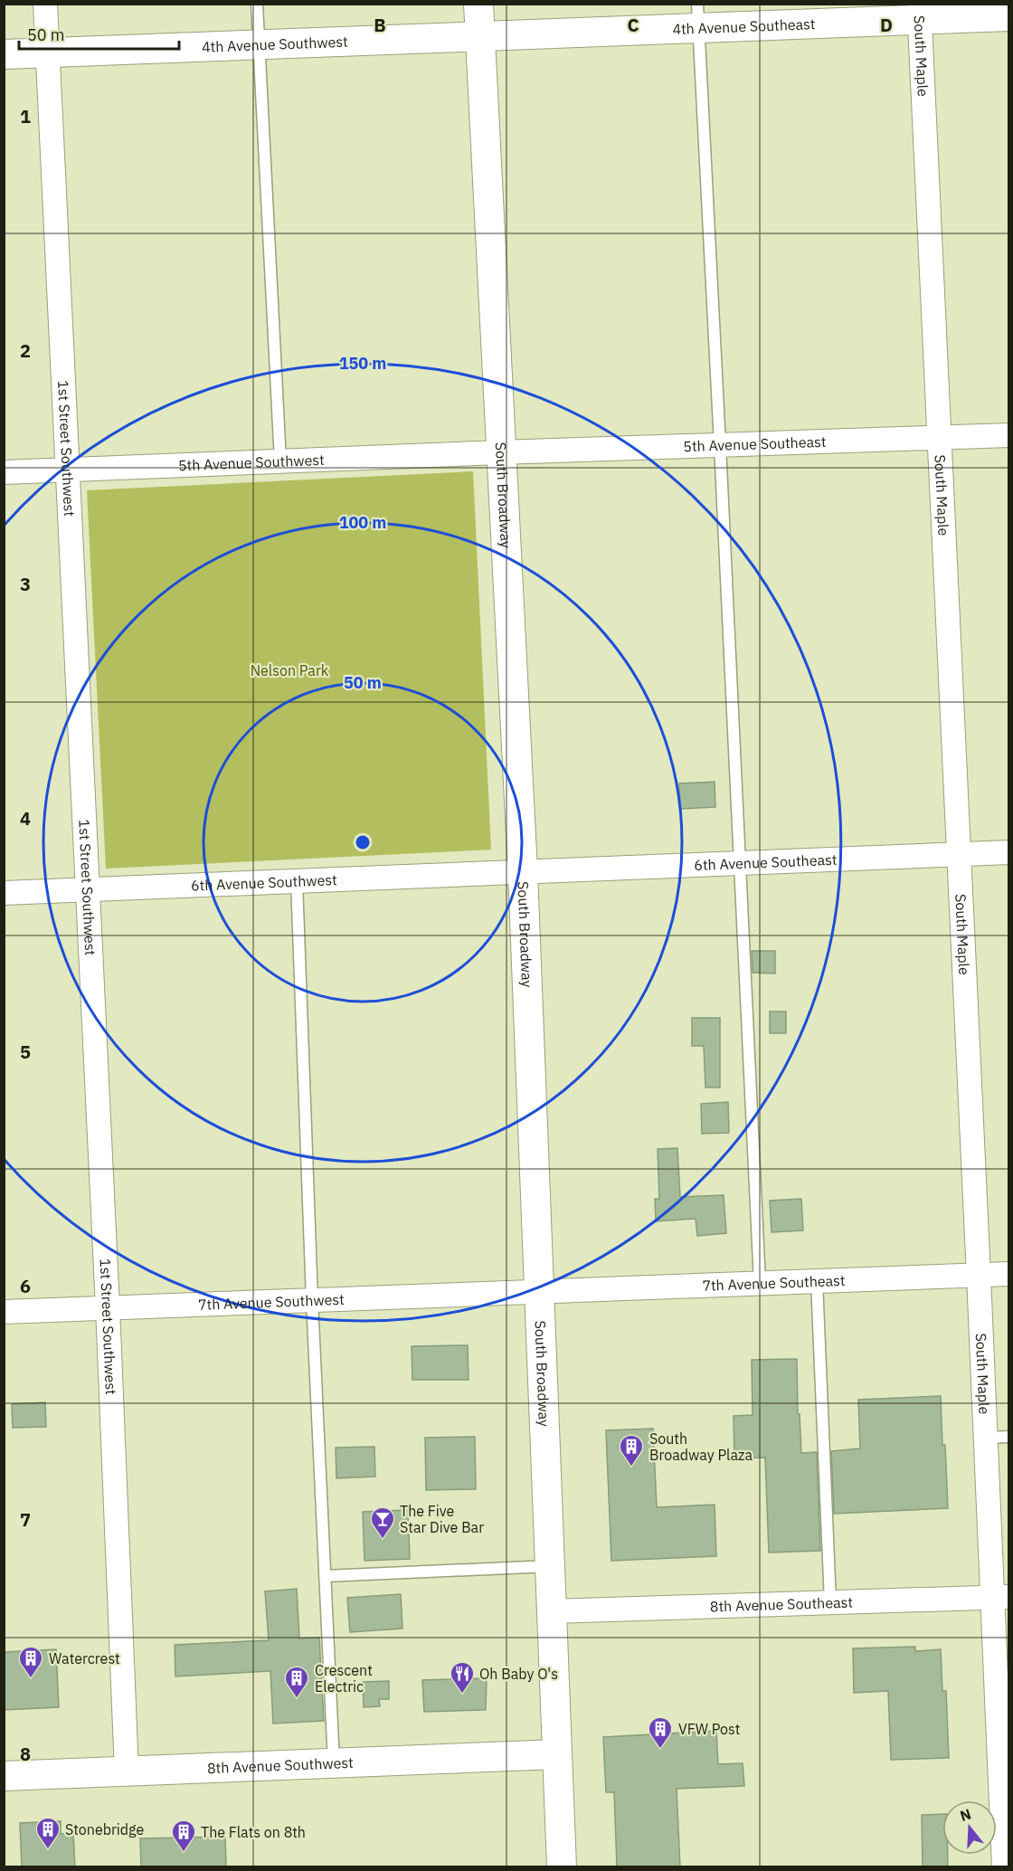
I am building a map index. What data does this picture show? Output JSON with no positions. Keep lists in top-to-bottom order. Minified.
{"streets":{"street":["4th Avenue Southeast","4th Avenue Southwest","South Maple","5th Avenue Southeast","1st Street Southwest","5th Avenue Southwest","South Broadway","6th Avenue Southeast","6th Avenue Southwest","7th Avenue Southeast","7th Avenue Southwest","8th Avenue Southeast","8th Avenue Southwest"]},"crossings":[["4th Avenue Southeast","4th Avenue Southwest"],["4th Avenue Southeast","South Maple"],["4th Avenue Southeast","South Broadway"],["4th Avenue Southwest","1st Street Southwest"],["4th Avenue Southwest","South Broadway"],["South Maple","5th Avenue Southeast"],["South Maple","6th Avenue Southeast"],["South Maple","7th Avenue Southeast"],["South Maple","8th Avenue Southeast"],["5th Avenue Southeast","5th Avenue Southwest"],["5th Avenue Southeast","South Broadway"],["1st Street Southwest","5th Avenue Southwest"],["1st Street Southwest","6th Avenue Southwest"],["1st Street Southwest","7th Avenue Southwest"],["1st Street Southwest","8th Avenue Southwest"],["5th Avenue Southwest","South Broadway"],["South Broadway","6th Avenue Southeast"],["South Broadway","6th Avenue Southwest"],["South Broadway","7th Avenue Southeast"],["South Broadway","7th Avenue Southwest"],["South Broadway","8th Avenue Southeast"],["South Broadway","8th Avenue Southwest"],["6th Avenue Southeast","6th Avenue Southwest"],["7th Avenue Southeast","7th Avenue Southwest"]],"parks":["Nelson Park"],"places":{"building":["South Broadway Plaza","Watercrest","Crescent Electric","VFW Post","Stonebridge","The Flats on 8th"],"bar":["The Five Star Dive Bar"],"restaurant":["Oh Baby O's"]},"scale_bar":"50 m","north":"top","grid":{"columns":["B","C","D"],"rows":["1","2","3","4","5","6","7","8"]},"rings":["150 m","100 m","50 m"]}
